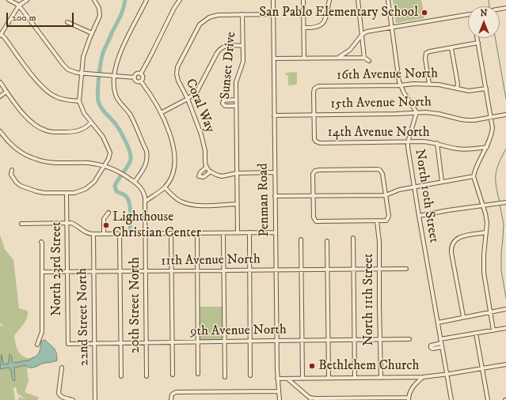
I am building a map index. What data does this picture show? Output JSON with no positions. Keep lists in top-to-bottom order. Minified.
{"streets":{"street":["Sunset Drive","16th Avenue North","15th Avenue North","Coral Way","14th Avenue North","North 10th Street","Penman Road","11th Avenue North","North 23rd Street","North 11th Street","20th Street North","22nd Street North","9th Avenue North"]},"crossings":[["Sunset Drive","Coral Way"],["16th Avenue North","15th Avenue North"],["16th Avenue North","14th Avenue North"],["15th Avenue North","14th Avenue North"],["15th Avenue North","North 10th Street"],["15th Avenue North","Penman Road"],["Coral Way","Penman Road"],["14th Avenue North","North 10th Street"],["Penman Road","11th Avenue North"],["Penman Road","9th Avenue North"],["11th Avenue North","North 23rd Street"],["11th Avenue North","North 11th Street"],["11th Avenue North","20th Street North"],["11th Avenue North","22nd Street North"],["North 23rd Street","9th Avenue North"],["North 11th Street","9th Avenue North"],["20th Street North","9th Avenue North"],["22nd Street North","9th Avenue North"]],"places":["San Pablo Elementary School","Lighthouse Christian Center","Bethlehem Church"],"scale_bar":"200 m","north":"top"}
